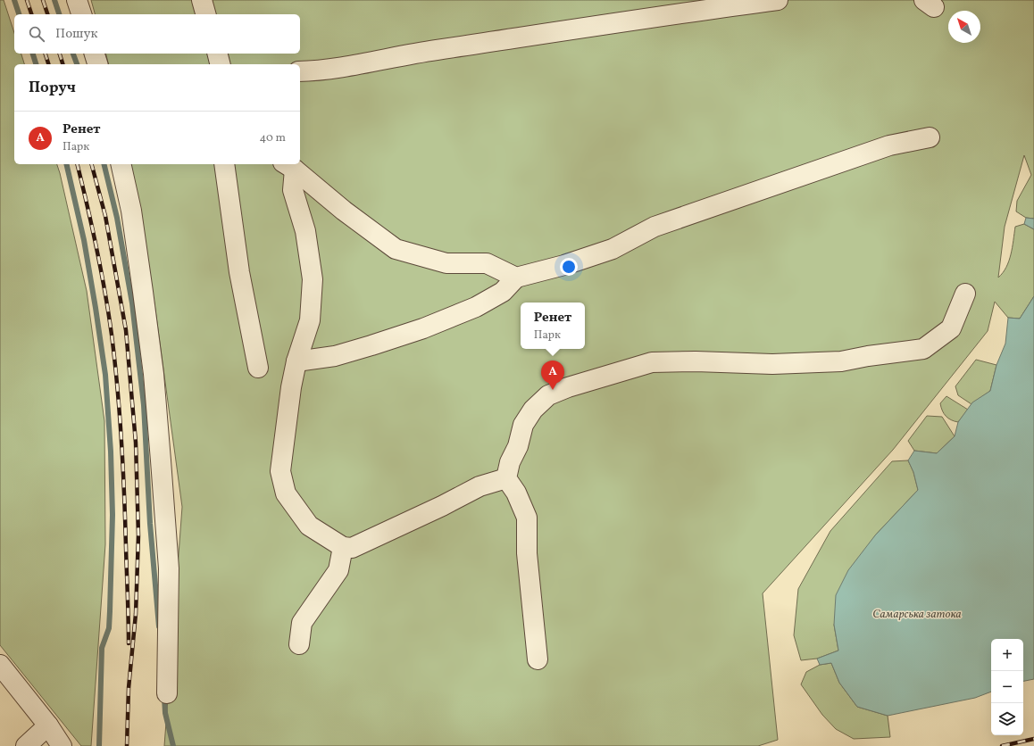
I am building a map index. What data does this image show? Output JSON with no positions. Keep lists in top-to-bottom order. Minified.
{"water":["Самарська затока"],"north":"top left","page":{"search":"Пошук","heading":"Поруч","list":[{"mark":"A","name":"Ренет","note":"Парк","value":"40 m"}],"popup":["Ренет","Парк"],"pins":"A","map_buttons":["+","−"]}}
